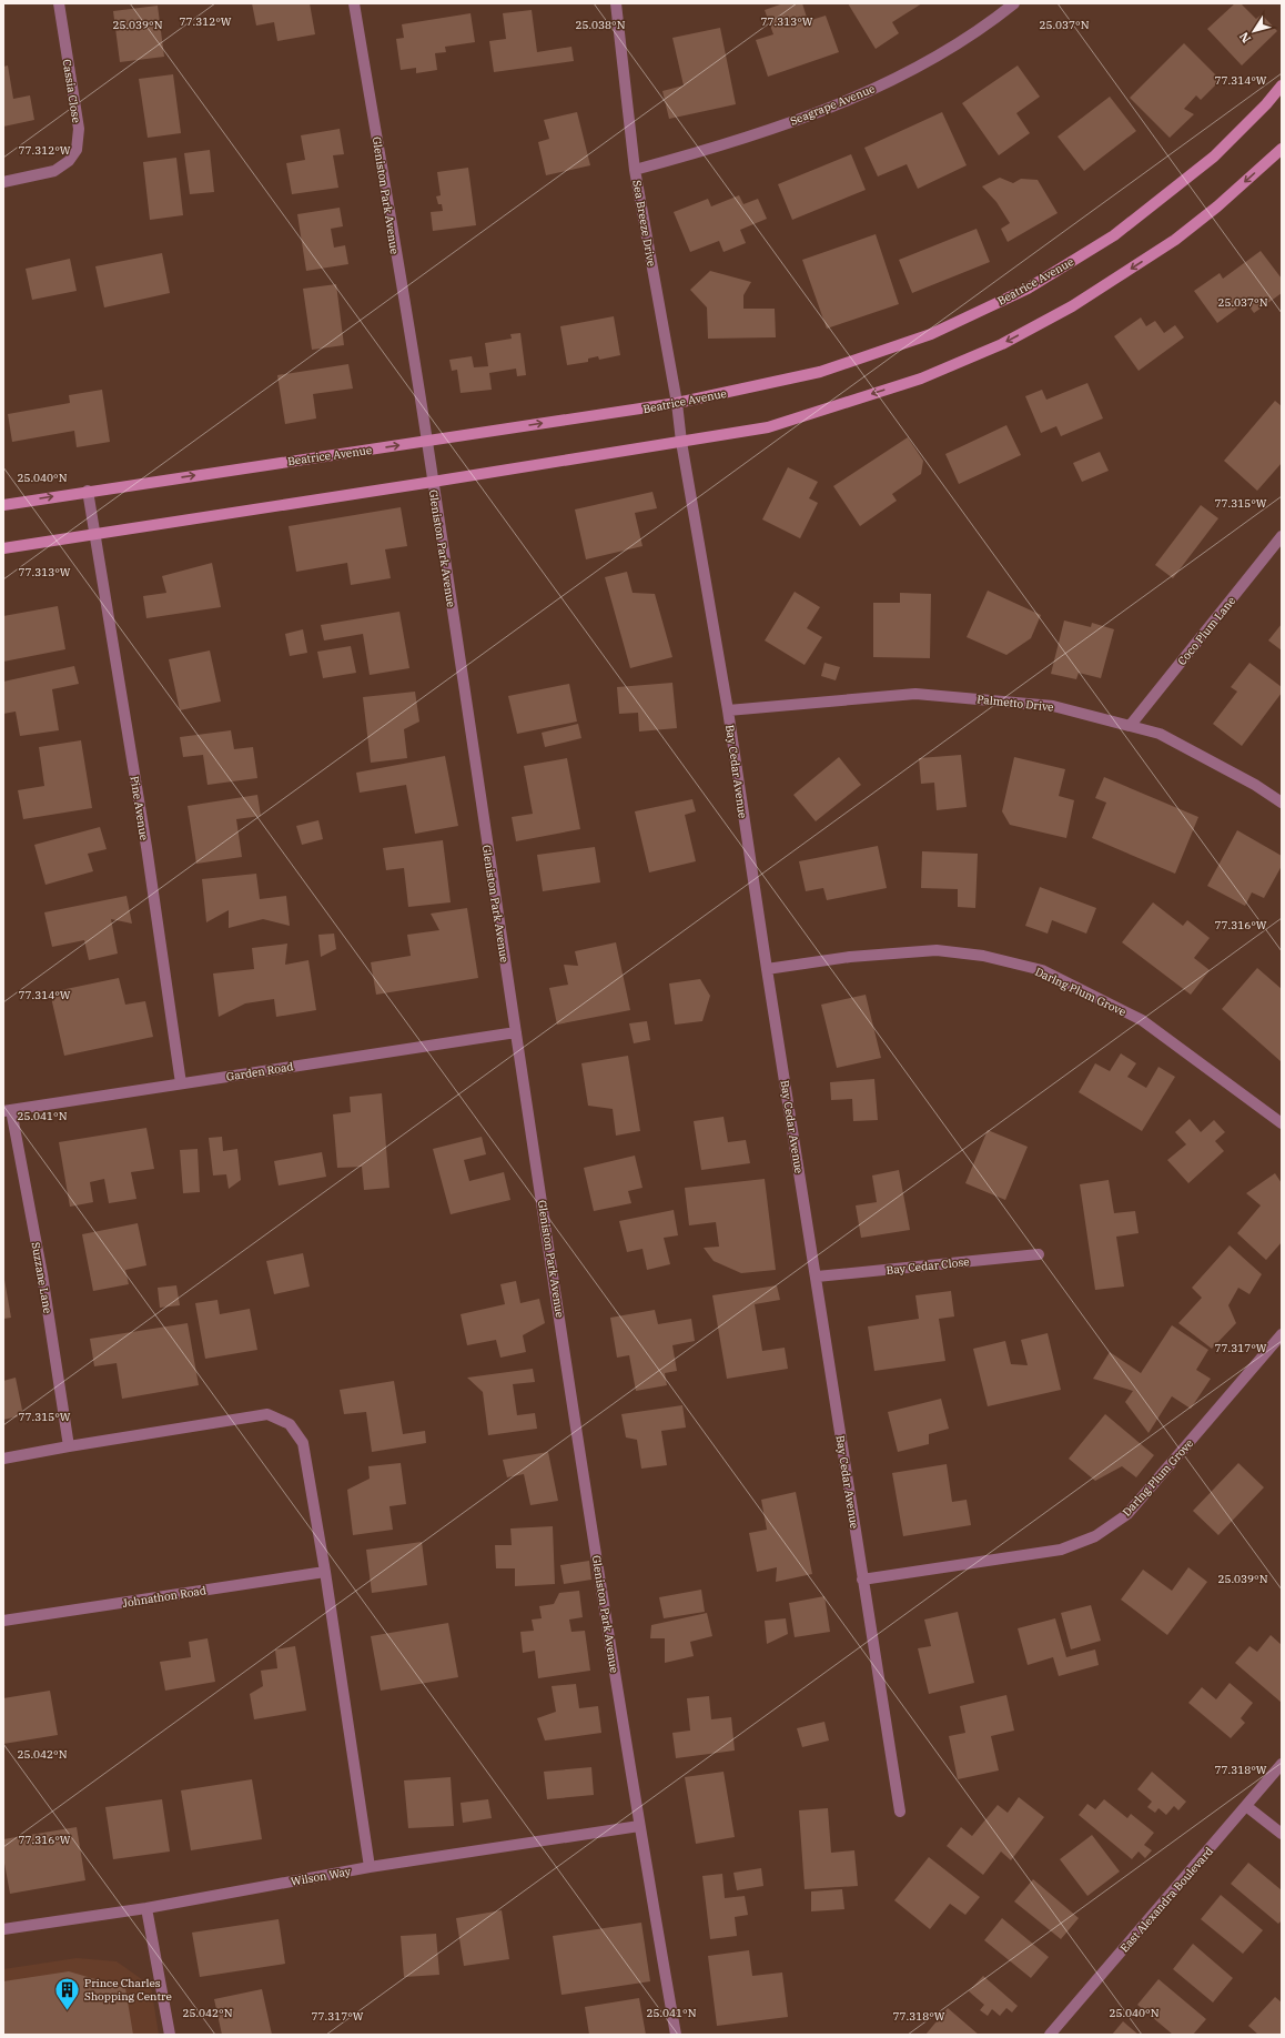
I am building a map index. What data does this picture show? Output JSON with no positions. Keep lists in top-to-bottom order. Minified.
{"streets":{"main road":["Beatrice Avenue"],"street":["Cassia Close","Seagrape Avenue","Gleniston Park Avenue","Sea Breeze Drive","Coco Plum Lane","Palmetto Drive","Bay Cedar Avenue","Pine Avenue","Darlng Plum Grove","Garden Road","Bay Cedar Close","Suzzane Lane","Johnathon Road","Wilson Way","East Alexandra Boulevard"]},"crossings":[["Seagrape Avenue","Sea Breeze Drive"],["Gleniston Park Avenue","Beatrice Avenue"],["Gleniston Park Avenue","Garden Road"],["Gleniston Park Avenue","Wilson Way"],["Sea Breeze Drive","Beatrice Avenue"],["Sea Breeze Drive","Bay Cedar Avenue"],["Beatrice Avenue","Pine Avenue"],["Coco Plum Lane","Palmetto Drive"],["Palmetto Drive","Bay Cedar Avenue"],["Bay Cedar Avenue","Darlng Plum Grove"],["Bay Cedar Avenue","Bay Cedar Close"],["Pine Avenue","Garden Road"],["Garden Road","Suzzane Lane"]],"places":{"building":["Prince Charles Shopping Centre"]},"north":"bottom left","coordinates":["77.312°W","77.313°W","25.039°N","25.038°N","25.037°N","77.314°W","25.040°N","77.315°W","77.316°W","25.041°N","77.317°W","25.042°N","77.318°W"]}
